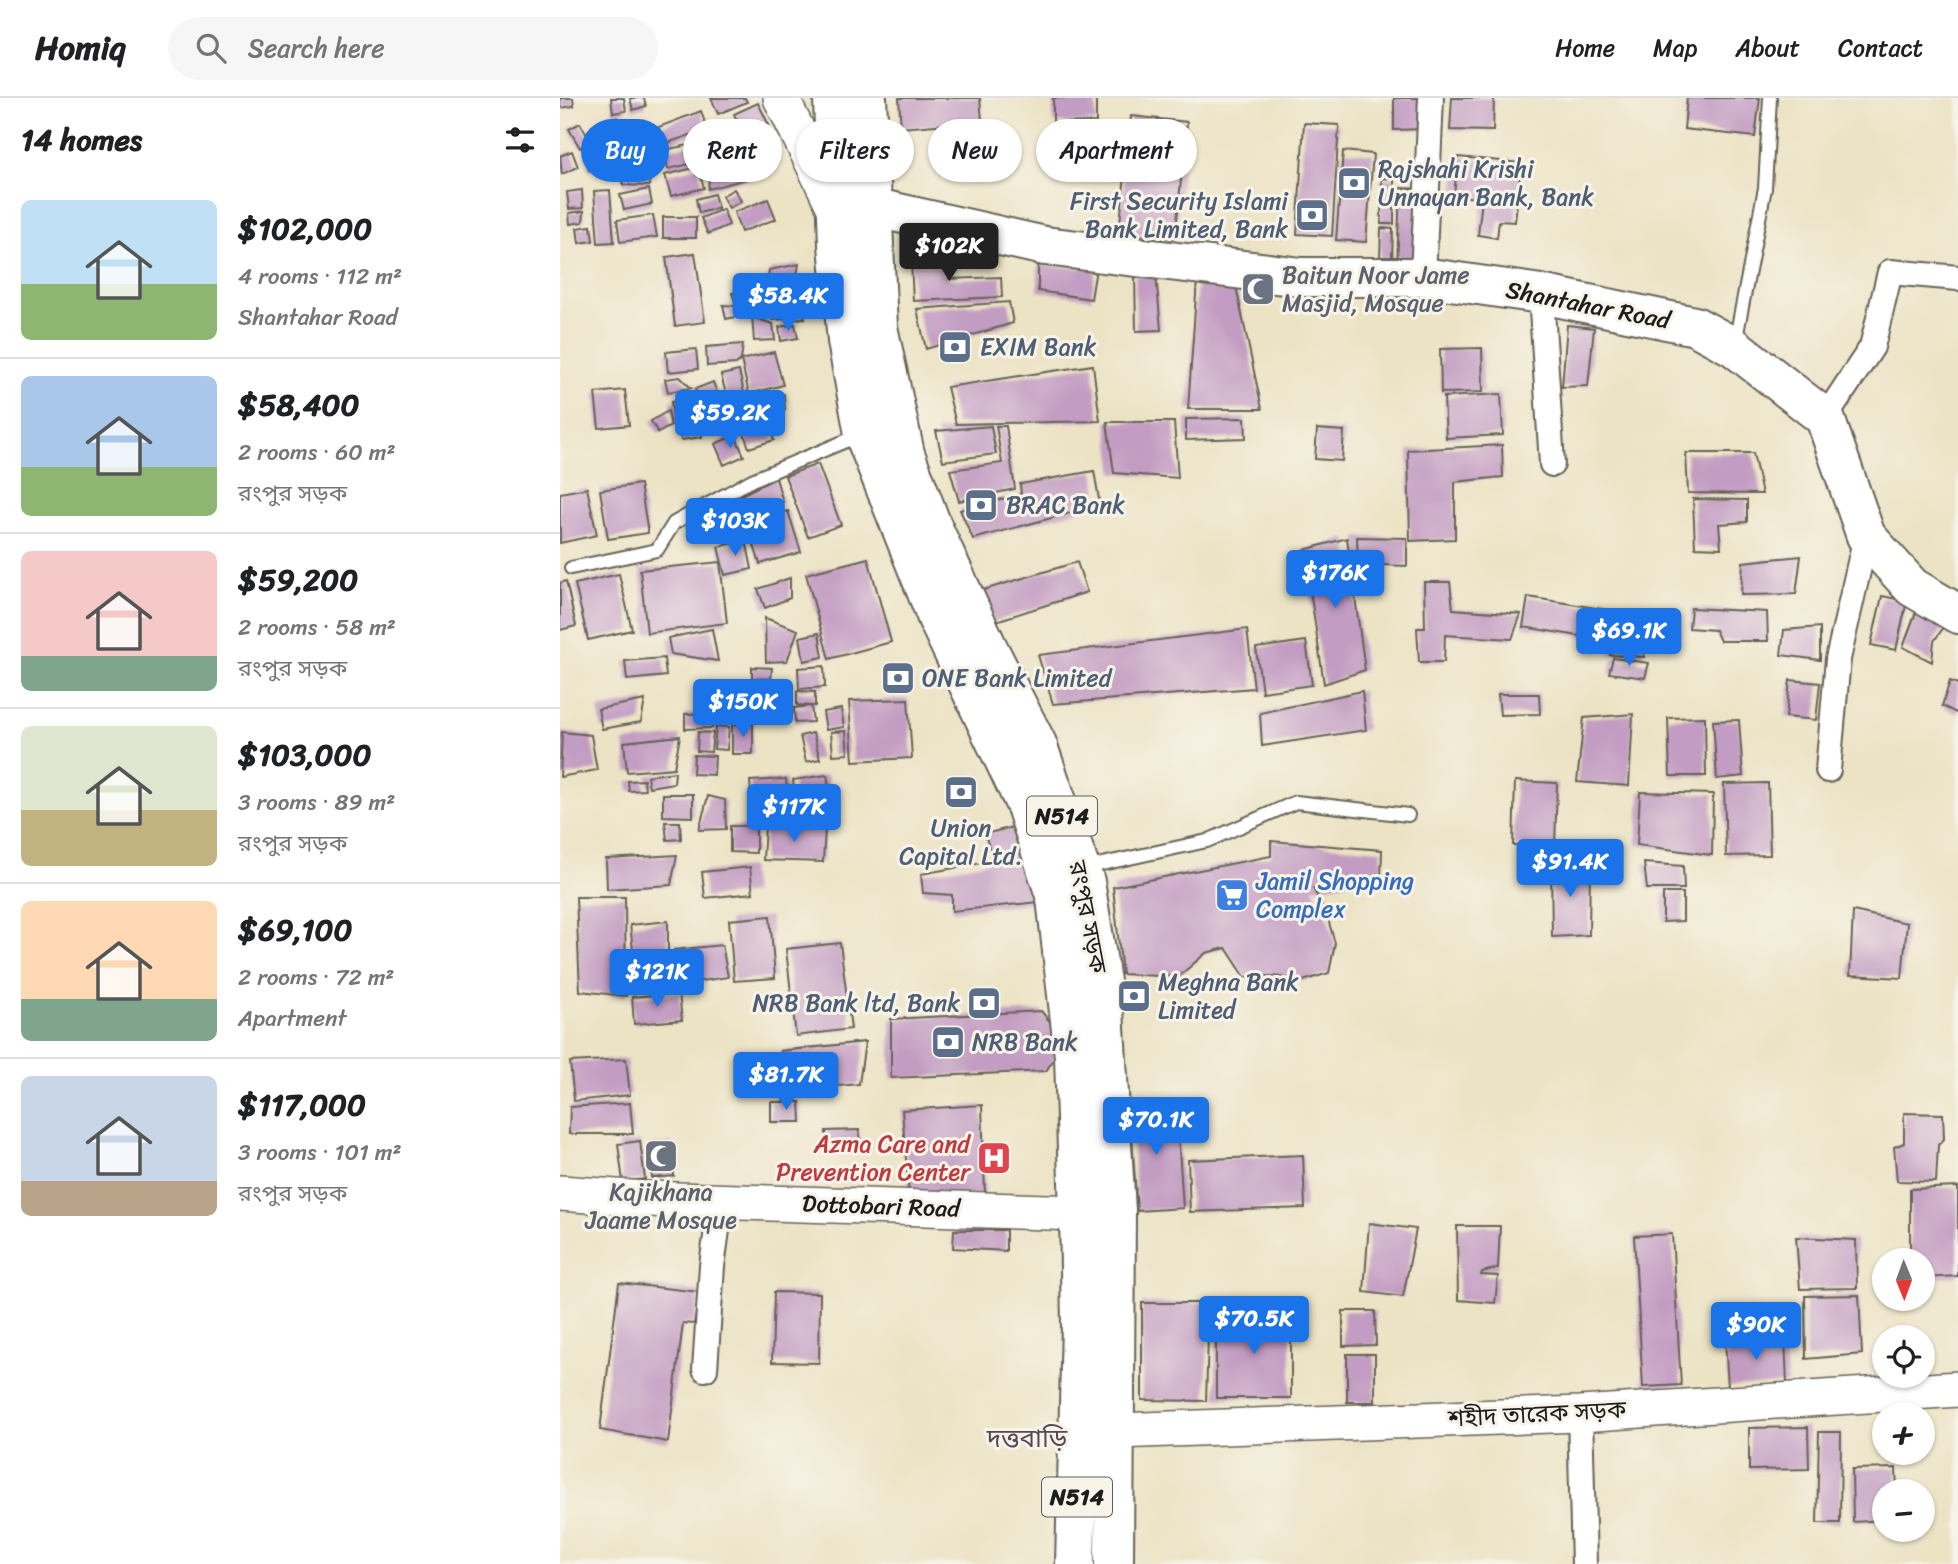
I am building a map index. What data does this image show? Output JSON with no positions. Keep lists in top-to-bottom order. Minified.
{"streets":{"main road":["Shantahar Road","N514","রংপুর সড়ক"],"street":["Dottobari Road","শহীদ তারেক সড়ক"]},"crossings":[["Shantahar Road","রংপুর সড়ক"],["N514","রংপুর সড়ক"],["রংপুর সড়ক","Dottobari Road"],["রংপুর সড়ক","শহীদ তারেক সড়ক"]],"districts":["দত্তবাড়ি"],"places":{"bank":["Rajshahi Krishi Unnayan Bank, Bank","First Security Islami Bank Limited, Bank","EXIM Bank","BRAC Bank","ONE Bank Limited","Union Capital Ltd.","Meghna Bank Limited","NRB Bank ltd, Bank","NRB Bank"],"mosque":["Baitun Noor Jame Masjid, Mosque","Kajikhana Jaame Mosque"],"supermarket":["Jamil Shopping Complex"],"hospital":["Azma Care and Prevention Center"]},"north":"bottom","page":{"header":"Homiq","search":"Search here","nav":["Home","Map","About","Contact"],"heading":"14 homes","chip":["Buy","Rent","Filters","New","Apartment"],"list":[{"name":"$102,000","note":"4 rooms · 112 m² · Shantahar Road"},{"name":"$58,400","note":"2 rooms · 60 m² · রংপুর সড়ক"},{"name":"$59,200","note":"2 rooms · 58 m² · রংপুর সড়ক"},{"name":"$103,000","note":"3 rooms · 89 m² · রংপুর সড়ক"},{"name":"$69,100","note":"2 rooms · 72 m² · Apartment"},{"name":"$117,000","note":"3 rooms · 101 m² · রংপুর সড়ক"}],"price":["$102K","$58.4K","$59.2K","$103K","$176K","$69.1K","$150K","$117K","$91.4K","$121K","$81.7K","$70.1K","$70.5K","$90K"],"map_buttons":["+","−"]}}
